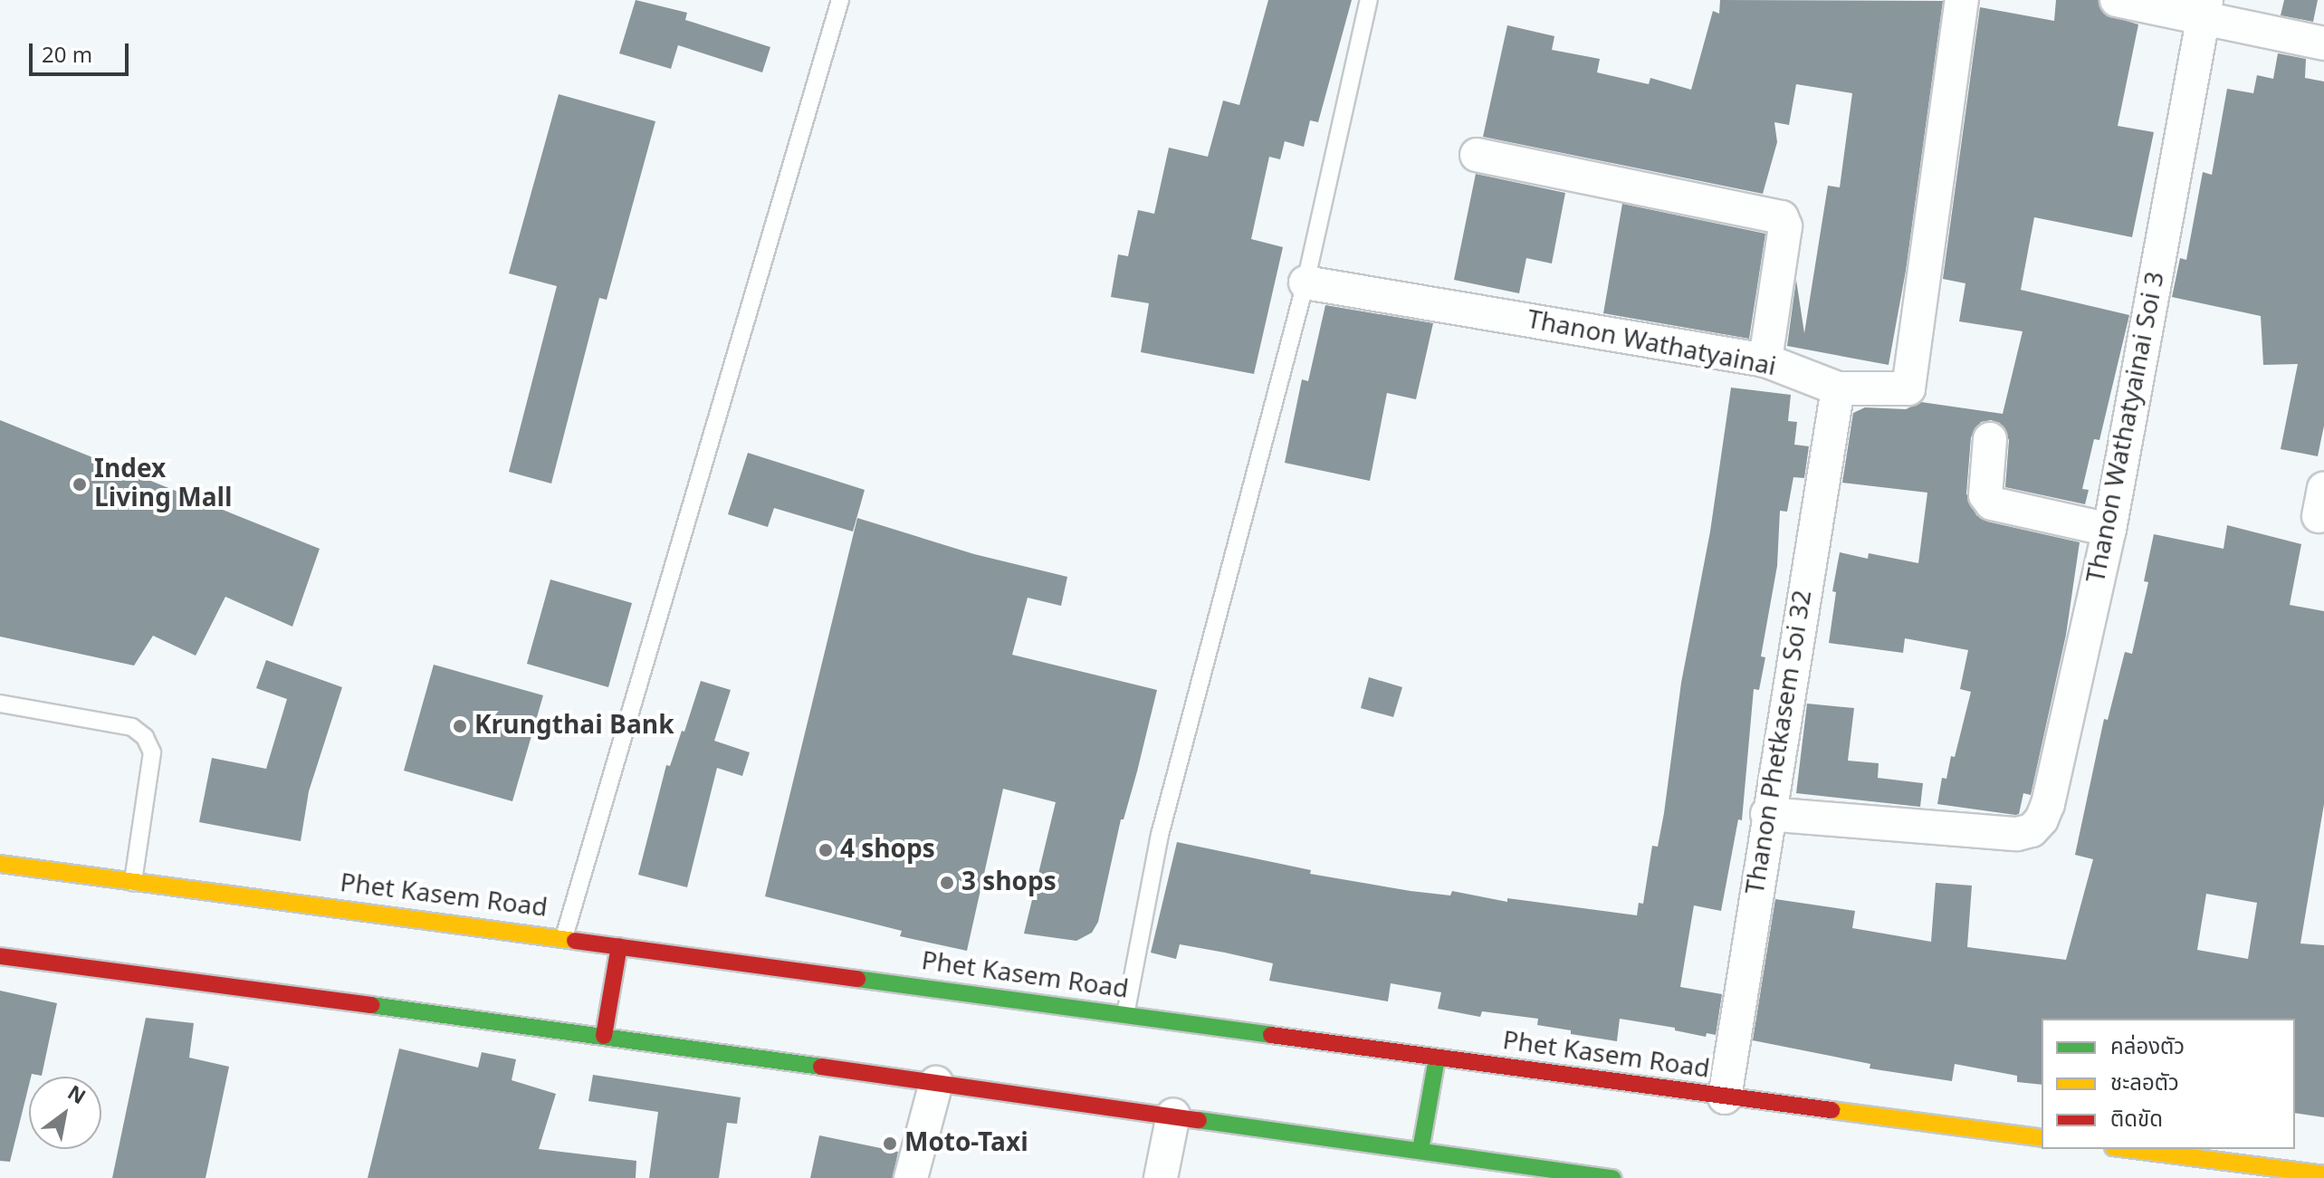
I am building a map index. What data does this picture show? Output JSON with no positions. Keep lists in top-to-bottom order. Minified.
{"streets":{"main road":["Phet Kasem Road"],"street":["Thanon Wathatyainai","Thanon Wathatyainai Soi 3","Thanon Phetkasem Soi 32"]},"crossings":[["Thanon Wathatyainai","Thanon Phetkasem Soi 32"],["Thanon Wathatyainai Soi 3","Thanon Phetkasem Soi 32"],["Thanon Phetkasem Soi 32","Phet Kasem Road"]],"places":["Index Living Mall","Krungthai Bank","4 shops","3 shops","Moto-Taxi"],"legend":["คล่องตัว","ชะลอตัว","ติดขัด"],"scale_bar":"20 m","north":"top right"}
